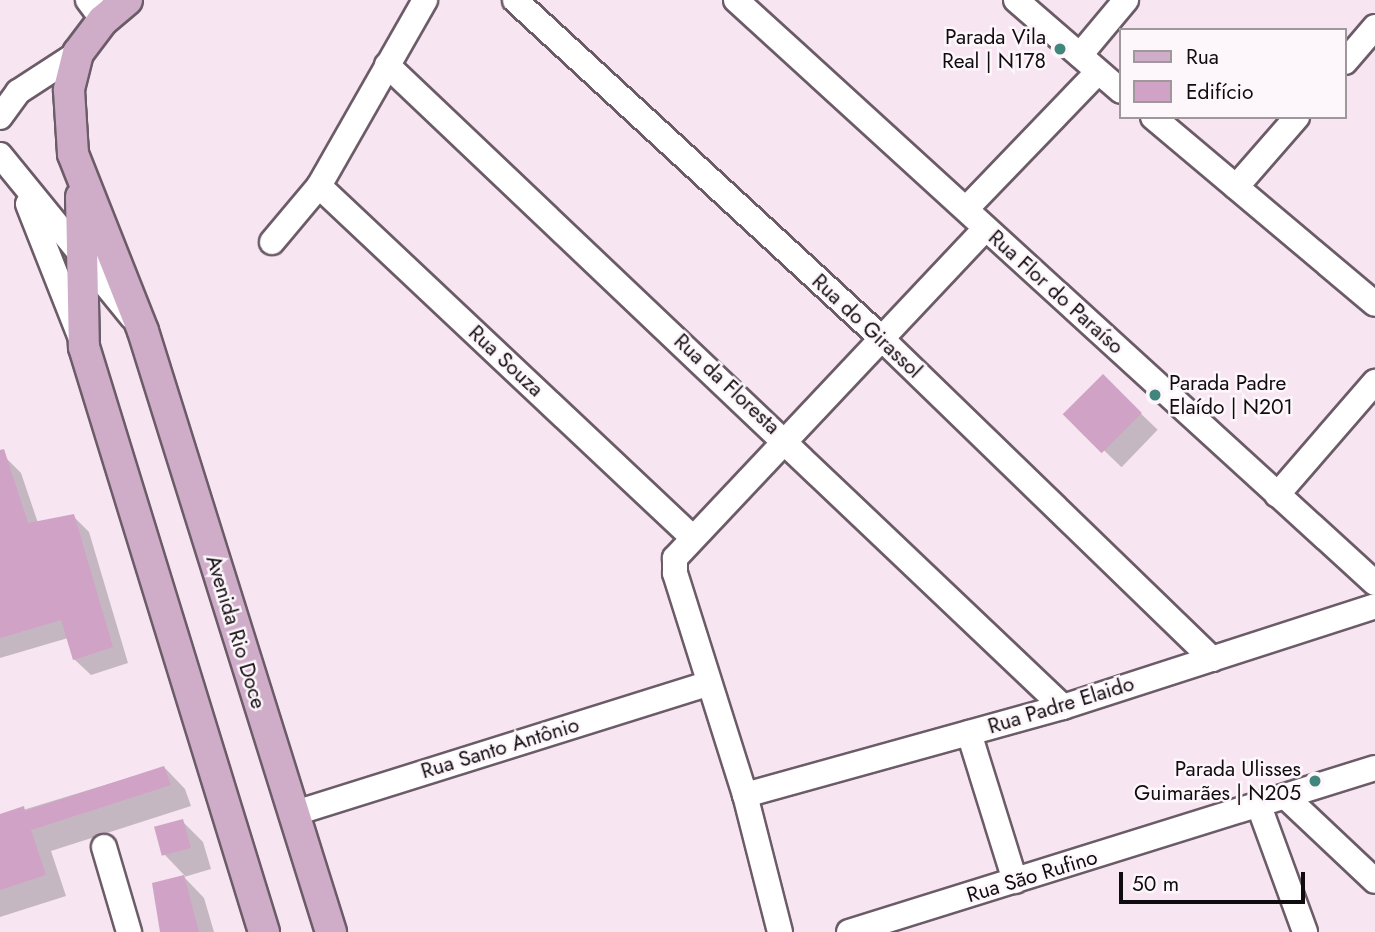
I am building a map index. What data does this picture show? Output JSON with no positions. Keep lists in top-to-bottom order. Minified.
{"streets":{"main road":["Avenida Rio Doce"],"street":["Rua Flor do Paraíso","Rua do Girassol","Rua Souza","Rua da Floresta","Rua Padre Elaido","Rua Santo Antônio","Rua São Rufino"]},"crossings":[["Rua do Girassol","Rua Padre Elaido"],["Rua da Floresta","Rua Padre Elaido"],["Avenida Rio Doce","Rua Santo Antônio"]],"places":["Parada Vila Real | N178","Parada Padre Elaído | N201","Parada Ulisses Guimarães | N205"],"legend":["Rua","Edifício"],"scale_bar":"50 m"}
